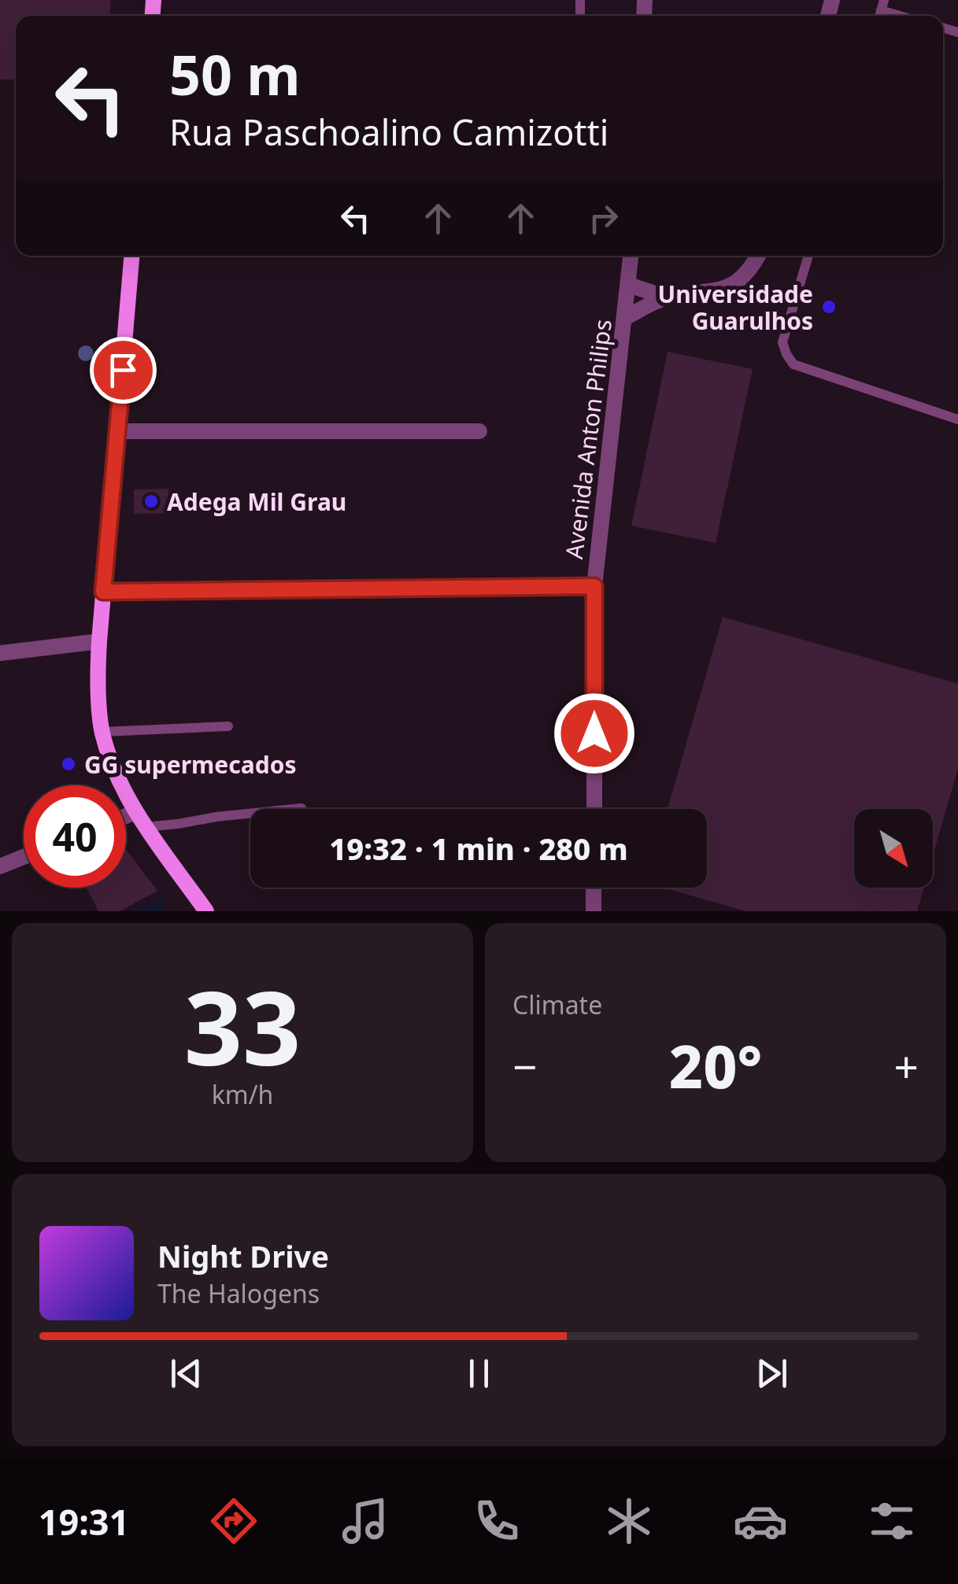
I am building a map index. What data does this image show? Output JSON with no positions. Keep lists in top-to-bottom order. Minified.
{"streets":{"street":["Avenida Anton Philips"]},"places":["Universidade Guarulhos","Adega Mil Grau","GG supermecados"],"north":"bottom right","page":{"turn":["50 m","Rua Paschoalino Camizotti"],"limit":"40","trip":"19:32 · 1 min · 280 m","tile":[["33","km/h"],"Climate"],"heat":["−","20°","+"],"song":["Night Drive","The Halogens"],"tabs":"19:31"}}
